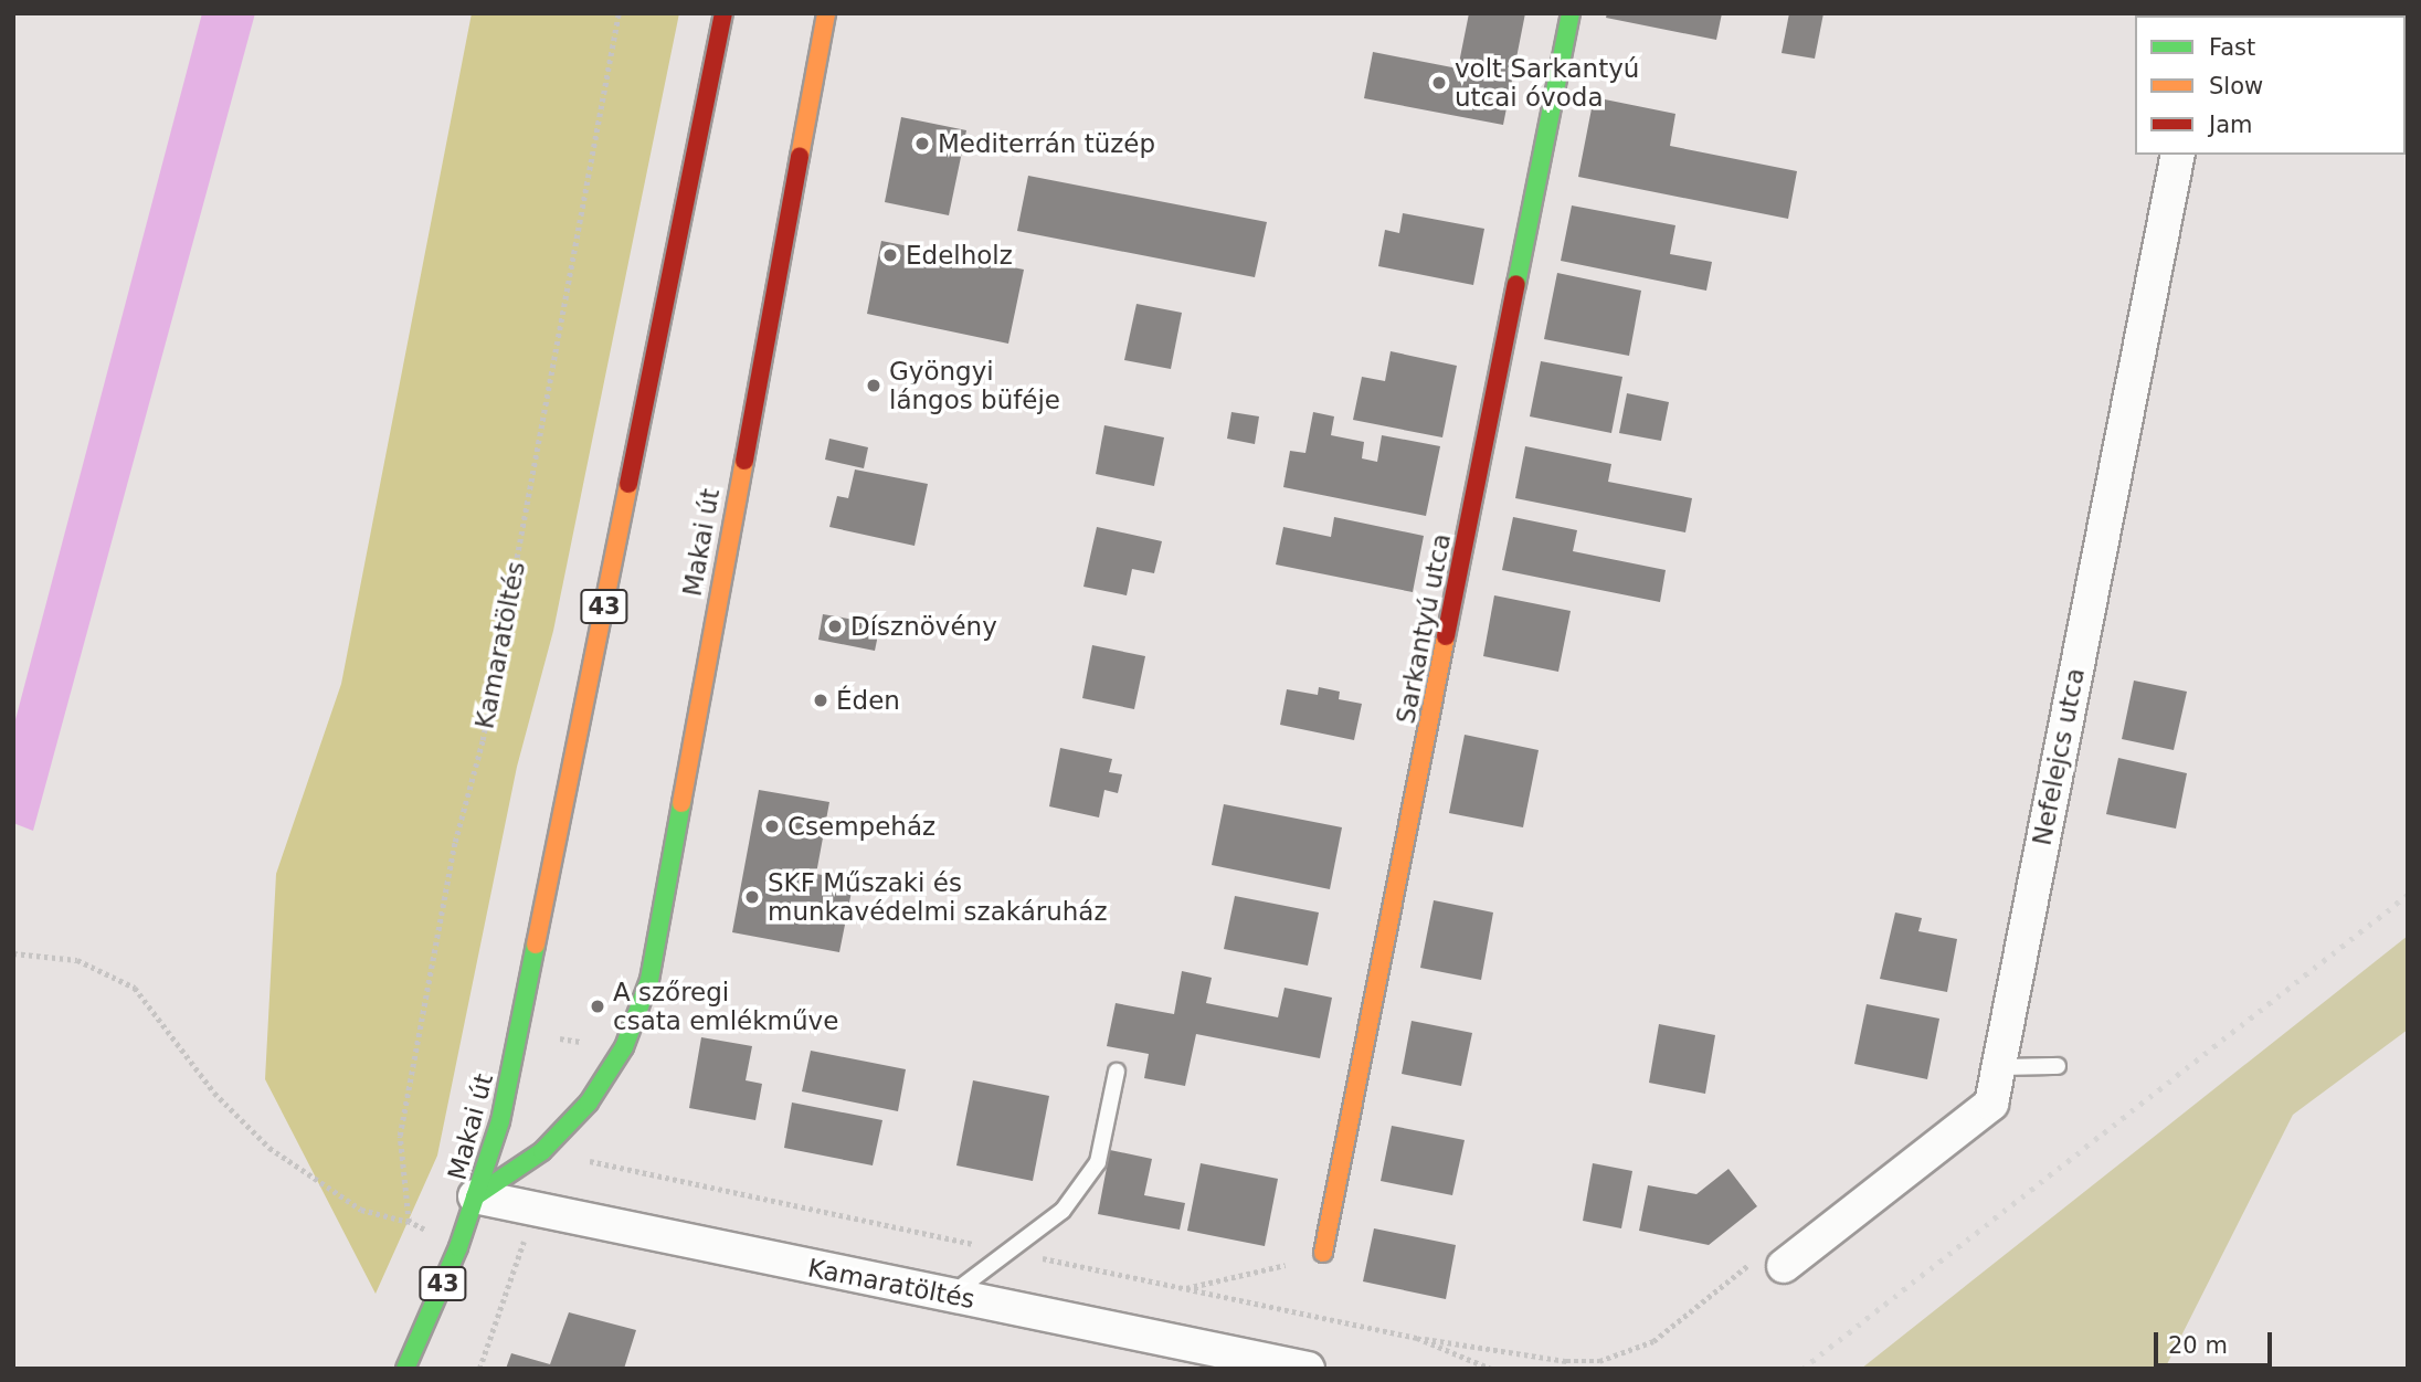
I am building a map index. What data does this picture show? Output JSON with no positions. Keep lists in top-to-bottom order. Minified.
{"streets":{"street":["Makai út","43","Sarkantyú utca","Kamaratöltés","Nefelejcs utca"]},"crossings":[["Makai út","43"],["Makai út","Kamaratöltés"],["43","Kamaratöltés"]],"places":["volt Sarkantyú utcai óvoda","Mediterrán tüzép","Edelholz","Gyöngyi lángos büféje","Dísznövény","Éden","Csempeház","SKF Műszaki és munkavédelmi szakáruház","A szőregi csata emlékműve"],"legend":["Fast","Slow","Jam"],"scale_bar":"20 m"}
